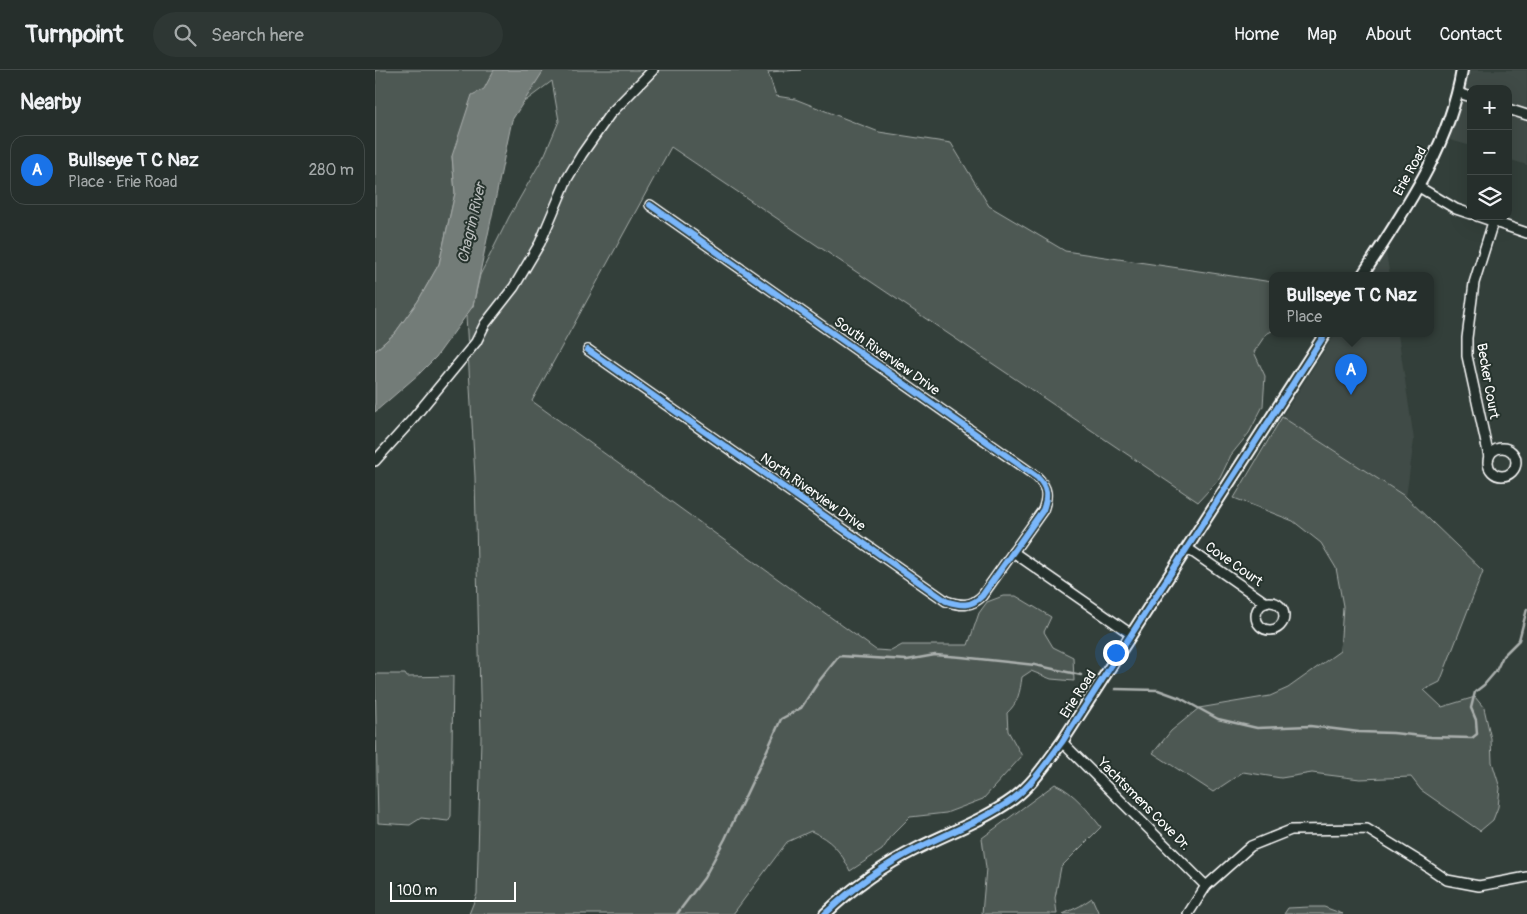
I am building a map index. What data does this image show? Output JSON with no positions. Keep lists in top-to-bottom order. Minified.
{"streets":{"street":["Erie Road","South Riverview Drive","Becker Court","North Riverview Drive","Cove Court","Yachtsmens Cove Dr."]},"crossings":[["Erie Road","Cove Court"],["Erie Road","Yachtsmens Cove Dr."],["South Riverview Drive","North Riverview Drive"]],"water":["Chagrin River"],"scale_bar":"100 m","page":{"header":"Turnpoint","search":"Search here","nav":["Home","Map","About","Contact"],"heading":"Nearby","map_buttons":["+","−"],"list":[{"mark":"A","name":"Bullseye T C Naz","note":"Place · Erie Road","value":"280 m"}],"popup":["Bullseye T C Naz","Place"],"pins":"A","scale":"100 m"}}
